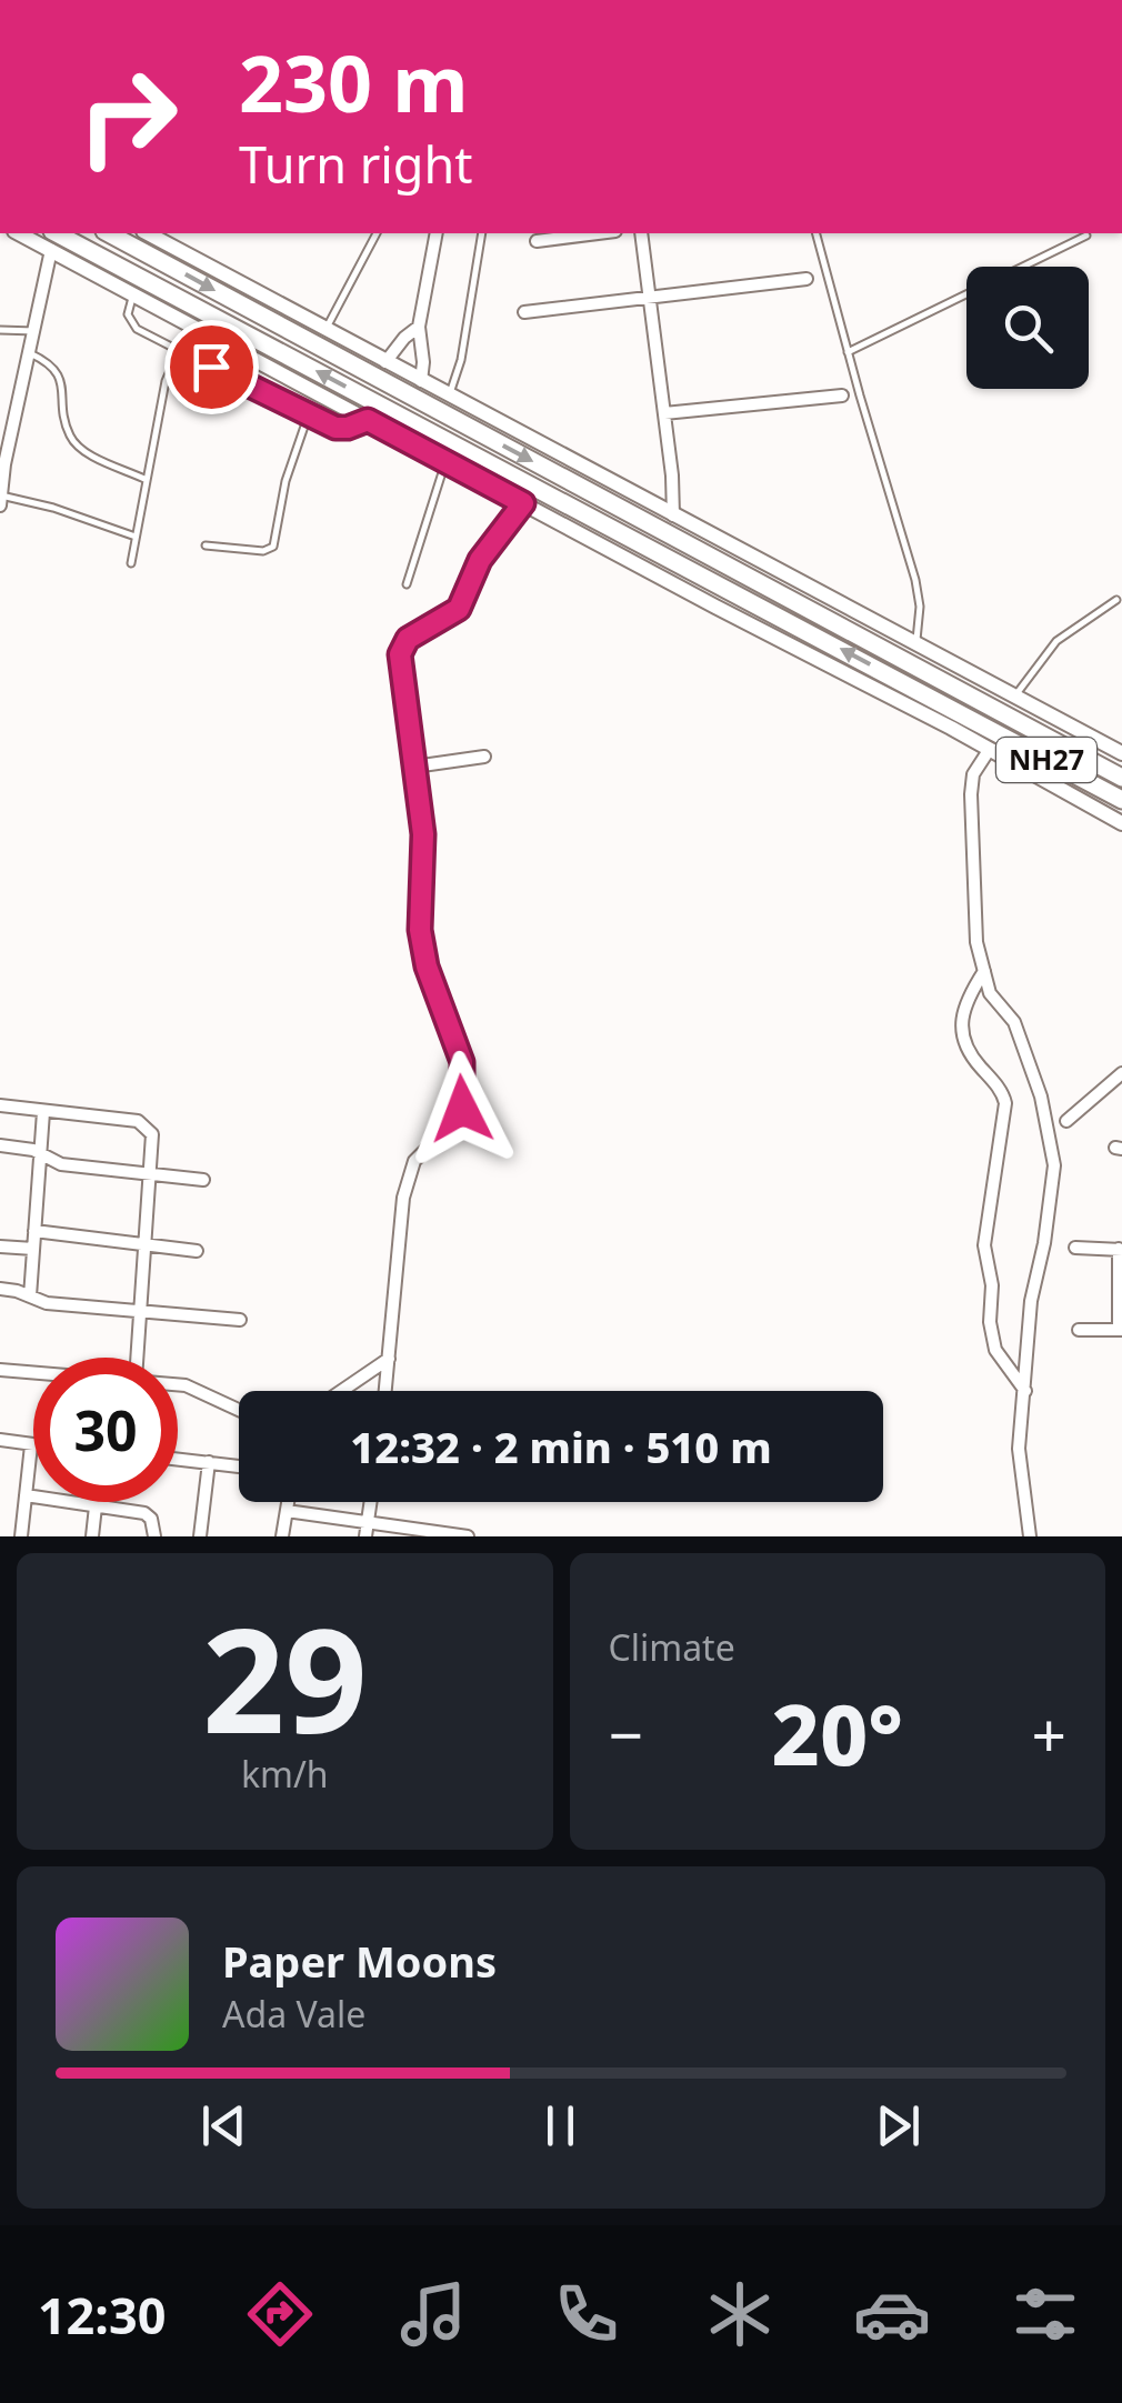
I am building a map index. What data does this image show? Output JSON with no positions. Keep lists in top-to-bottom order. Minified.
{"streets":{"highway":["NH27"]},"page":{"turn":["230 m","Turn right"],"limit":"30","trip":"12:32 · 2 min · 510 m","tile":[["29","km/h"],"Climate"],"heat":["−","20°","+"],"song":["Paper Moons","Ada Vale"],"tabs":"12:30"}}
